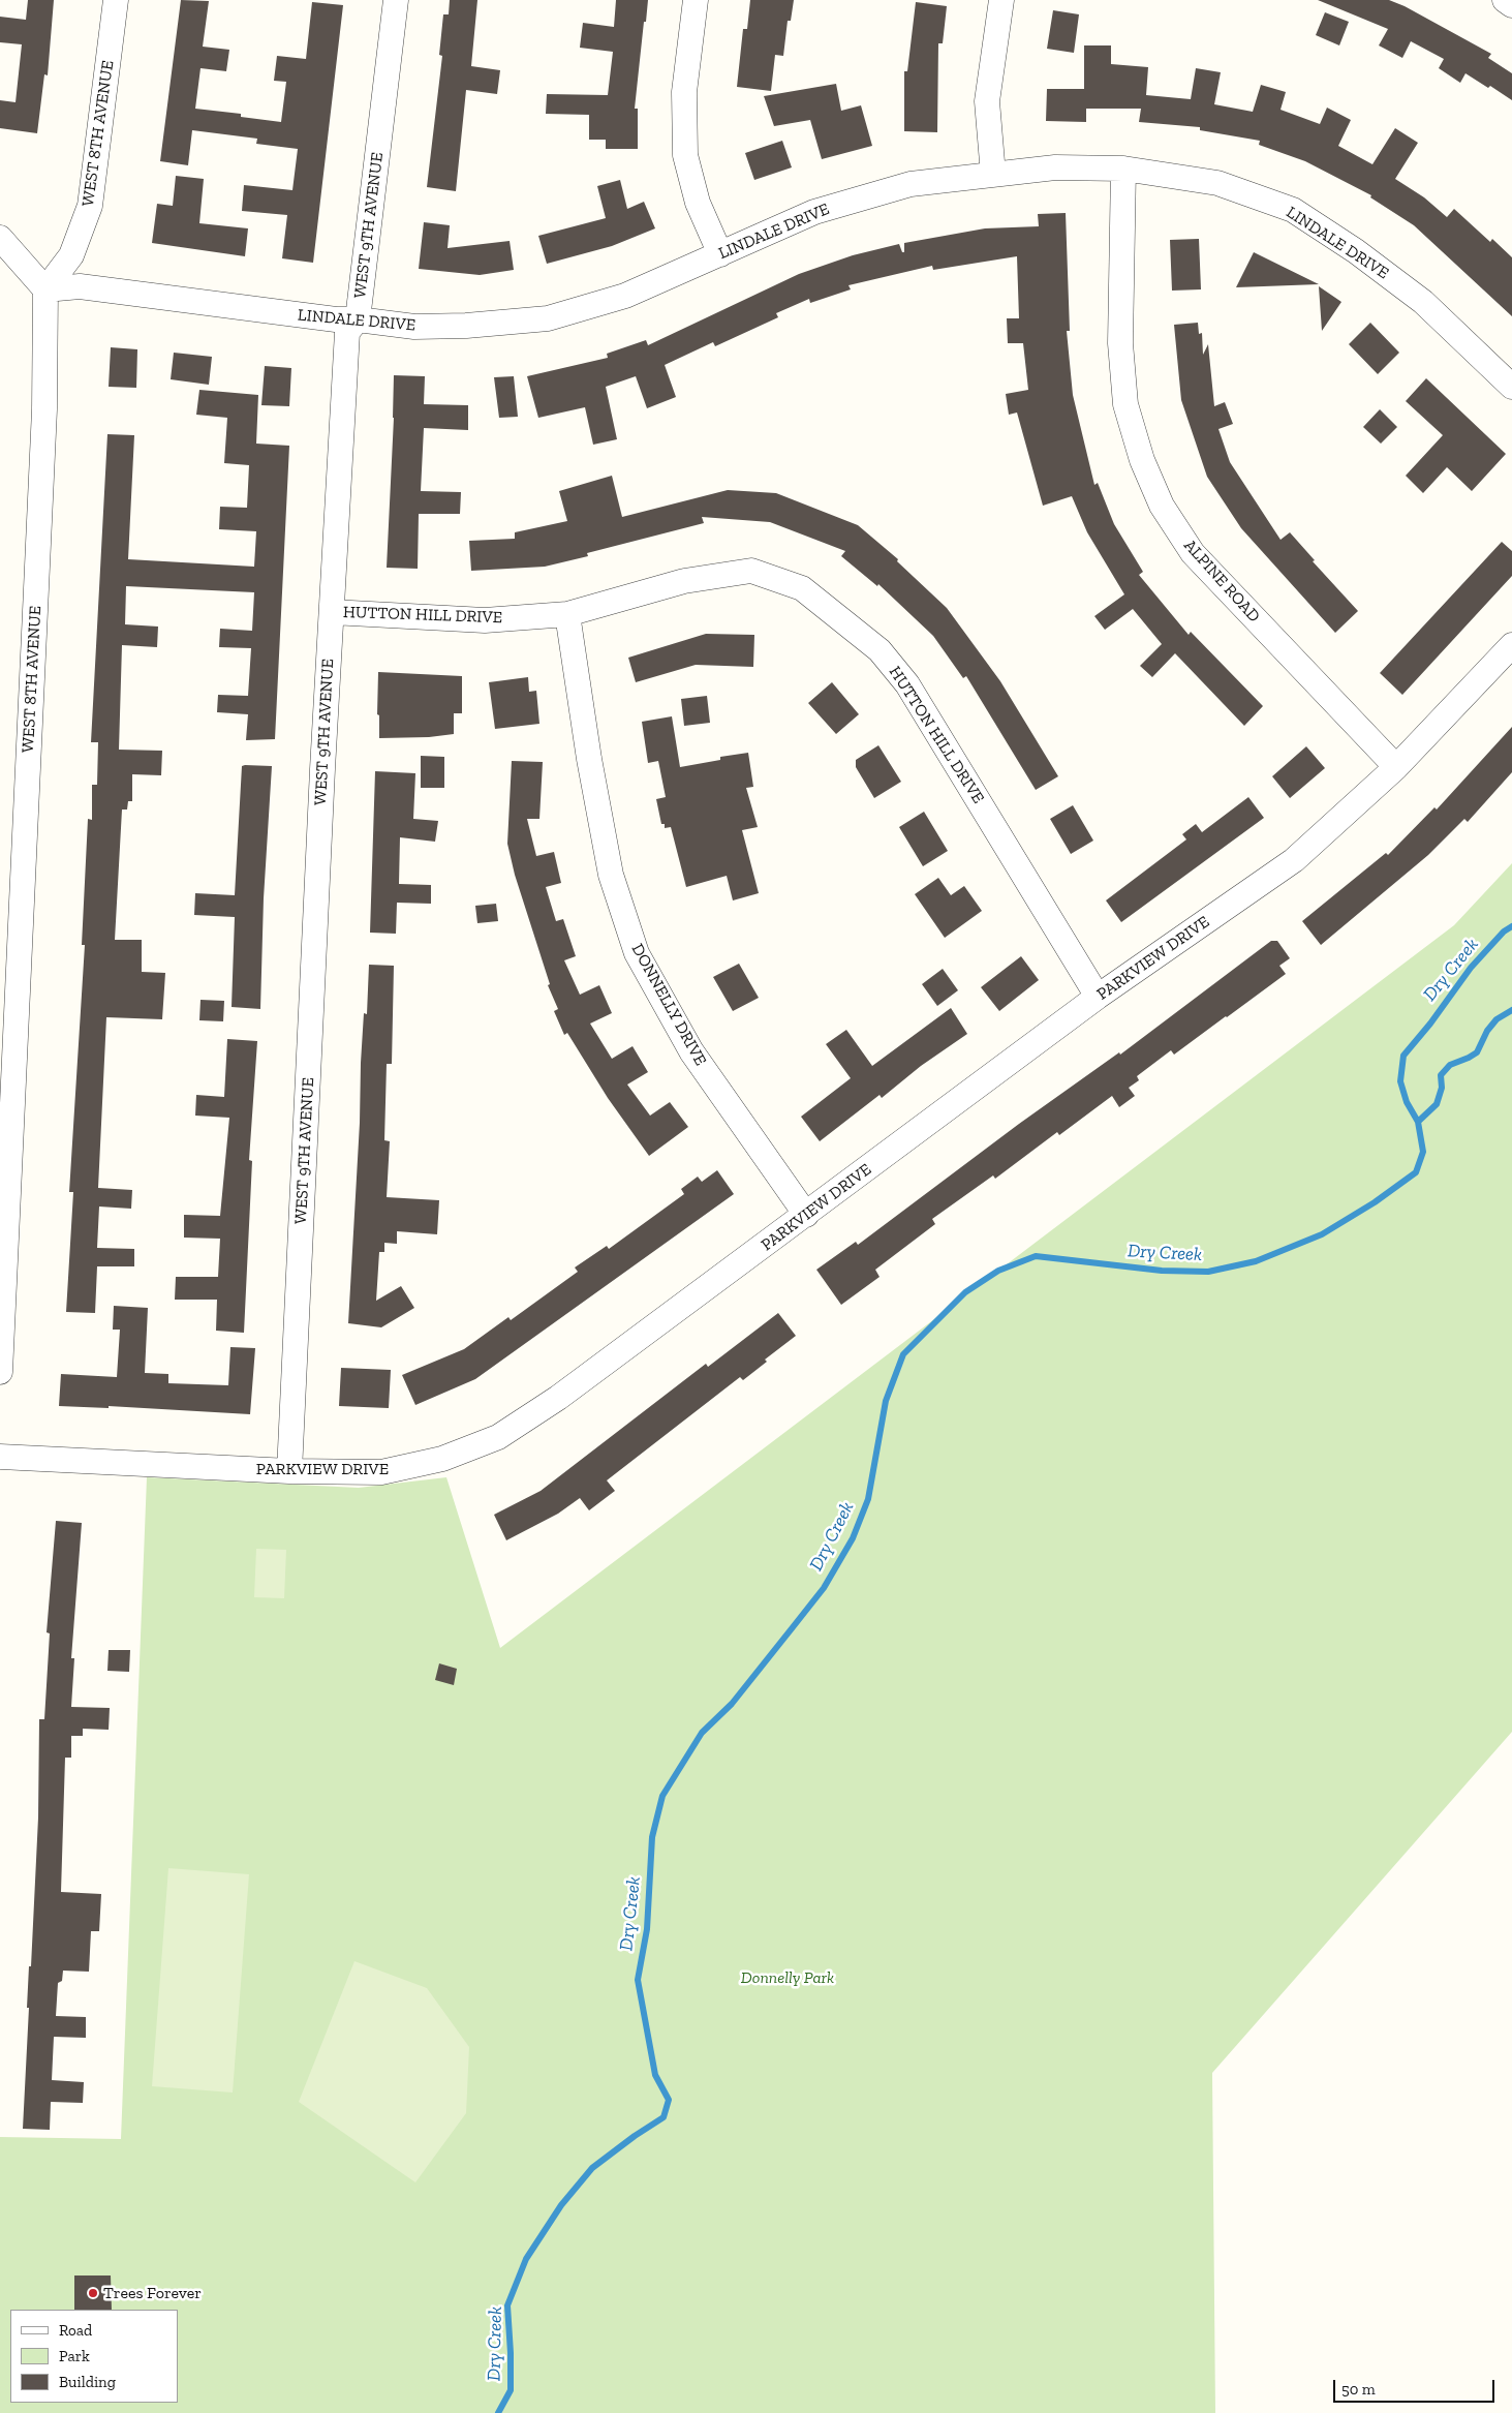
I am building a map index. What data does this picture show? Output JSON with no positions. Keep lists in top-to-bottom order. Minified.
{"streets":{"street":["WEST 8TH AVENUE","WEST 9TH AVENUE","LINDALE DRIVE","ALPINE ROAD","HUTTON HILL DRIVE","PARKVIEW DRIVE","DONNELLY DRIVE"]},"crossings":[["WEST 8TH AVENUE","LINDALE DRIVE"],["WEST 9TH AVENUE","LINDALE DRIVE"],["WEST 9TH AVENUE","HUTTON HILL DRIVE"],["WEST 9TH AVENUE","PARKVIEW DRIVE"],["LINDALE DRIVE","ALPINE ROAD"],["ALPINE ROAD","PARKVIEW DRIVE"],["HUTTON HILL DRIVE","PARKVIEW DRIVE"],["HUTTON HILL DRIVE","DONNELLY DRIVE"],["PARKVIEW DRIVE","DONNELLY DRIVE"]],"water":["Dry Creek"],"parks":["Donnelly Park"],"places":["Trees Forever"],"legend":["Road","Park","Building"],"scale_bar":"50 m"}
